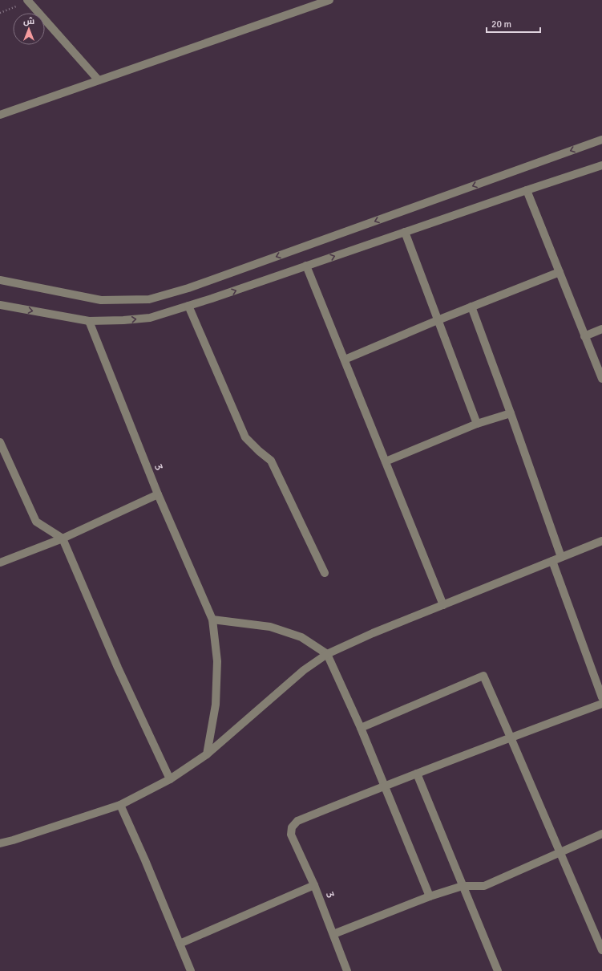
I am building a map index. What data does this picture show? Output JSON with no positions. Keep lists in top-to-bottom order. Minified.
{"streets":{"street":["3"]},"scale_bar":"20 m","north":"top"}
